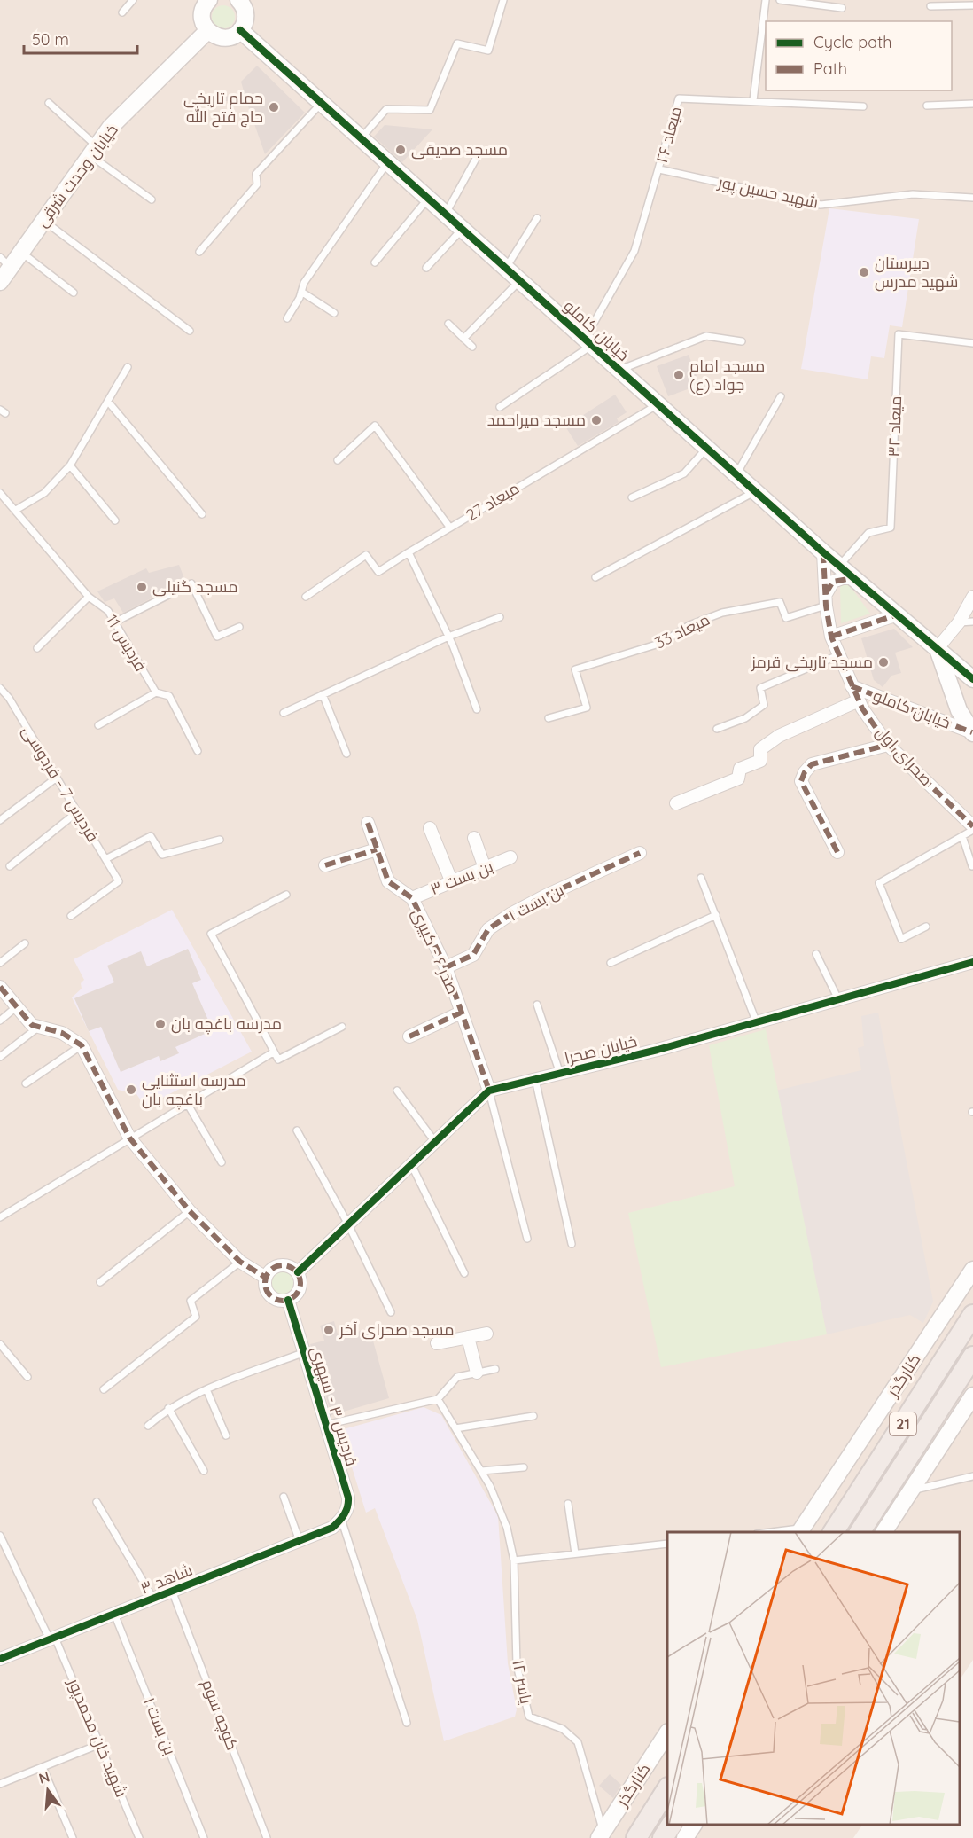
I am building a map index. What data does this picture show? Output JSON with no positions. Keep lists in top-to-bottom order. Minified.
{"streets":{"highway":["21"],"street":["خیابان وحدت شرقی","خیابان کاملو","صحرای اول","بن بست ۳","بن بست ۱","صدر ۶ - کبیری","خیابان صحرا","کنارگذر","فردیس ۳ - سپهری","شاهد ۳"],"lane":["میعاد ۲۶","شهید حسین پور","میعاد ۳۲","میعاد 27","میعاد 33","فردیس 11","فردیس 7 - فردوسی","یاسر ۱۲","کوچه سوم","شهید خان محمدپور"]},"crossings":[["میعاد ۲۶","شهید حسین پور"],["میعاد ۲۶","خیابان کاملو"],["خیابان کاملو","میعاد ۳۲"],["خیابان کاملو","میعاد 27"],["خیابان کاملو","صحرای اول"],["میعاد 33","صحرای اول"],["بن بست ۳","صدر ۶ - کبیری"],["بن بست ۱","صدر ۶ - کبیری"],["بن بست ۱","شاهد ۳"],["صدر ۶ - کبیری","خیابان صحرا"],["خیابان صحرا","فردیس ۳ - سپهری"],["کنارگذر","یاسر ۱۲"],["فردیس ۳ - سپهری","شاهد ۳"],["شاهد ۳","کوچه سوم"],["شاهد ۳","شهید خان محمدپور"]],"places":["حمام تاریخی حاج فتح الله","مسجد صدیقی","دبیرستان شهید مدرس","مسجد امام جواد (ع)","مسجد میراحمد","مسجد گنیلی","مسجد تاریخی قرمز","مدرسه باغچه بان","مدرسه استثنایی باغچه بان","مسجد صحرای آخر"],"legend":["Cycle path","Path"],"scale_bar":"50 m","north":"top"}
